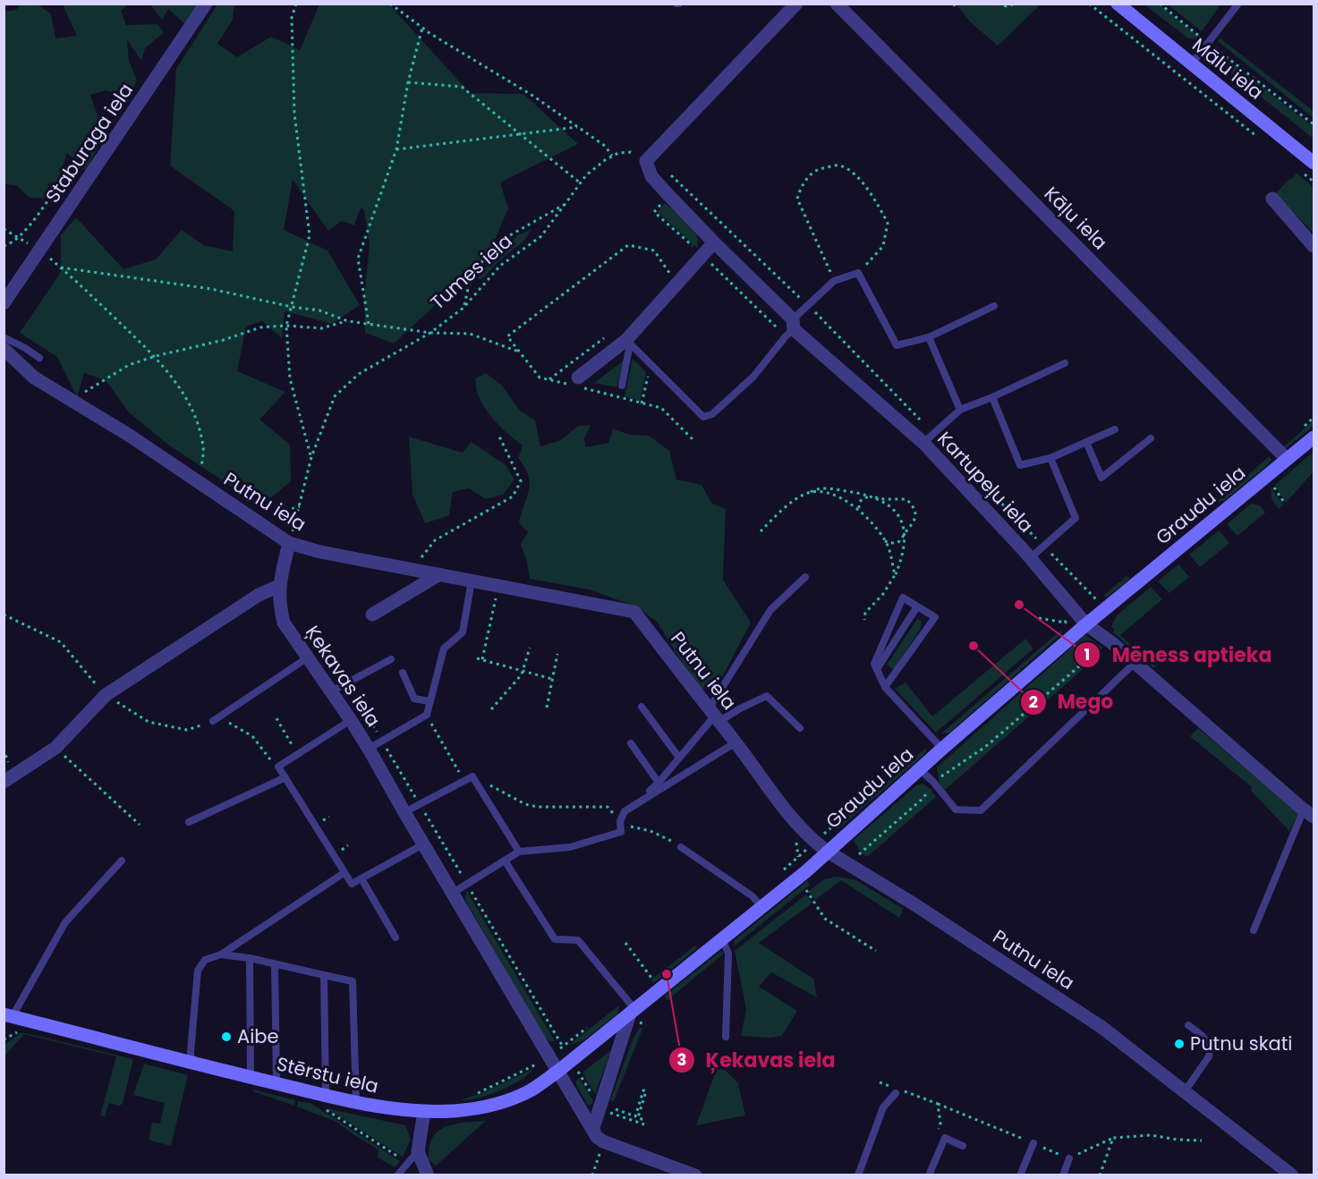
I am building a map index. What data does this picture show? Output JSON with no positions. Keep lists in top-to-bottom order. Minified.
{"streets":{"main road":["Mālu iela","Graudu iela","Stērstu iela"],"street":["Staburaga iela","Kāļu iela","Kartupeļu iela","Putnu iela","Ķekavas iela"],"path":["Tumes iela"]},"crossings":[["Kāļu iela","Graudu iela"],["Tumes iela","Putnu iela"],["Tumes iela","Ķekavas iela"],["Kartupeļu iela","Graudu iela"],["Putnu iela","Graudu iela"],["Putnu iela","Ķekavas iela"],["Graudu iela","Ķekavas iela"],["Graudu iela","Stērstu iela"]],"places":["Mēness aptieka","Mego","Ķekavas iela","Aibe","Putnu skati"]}
